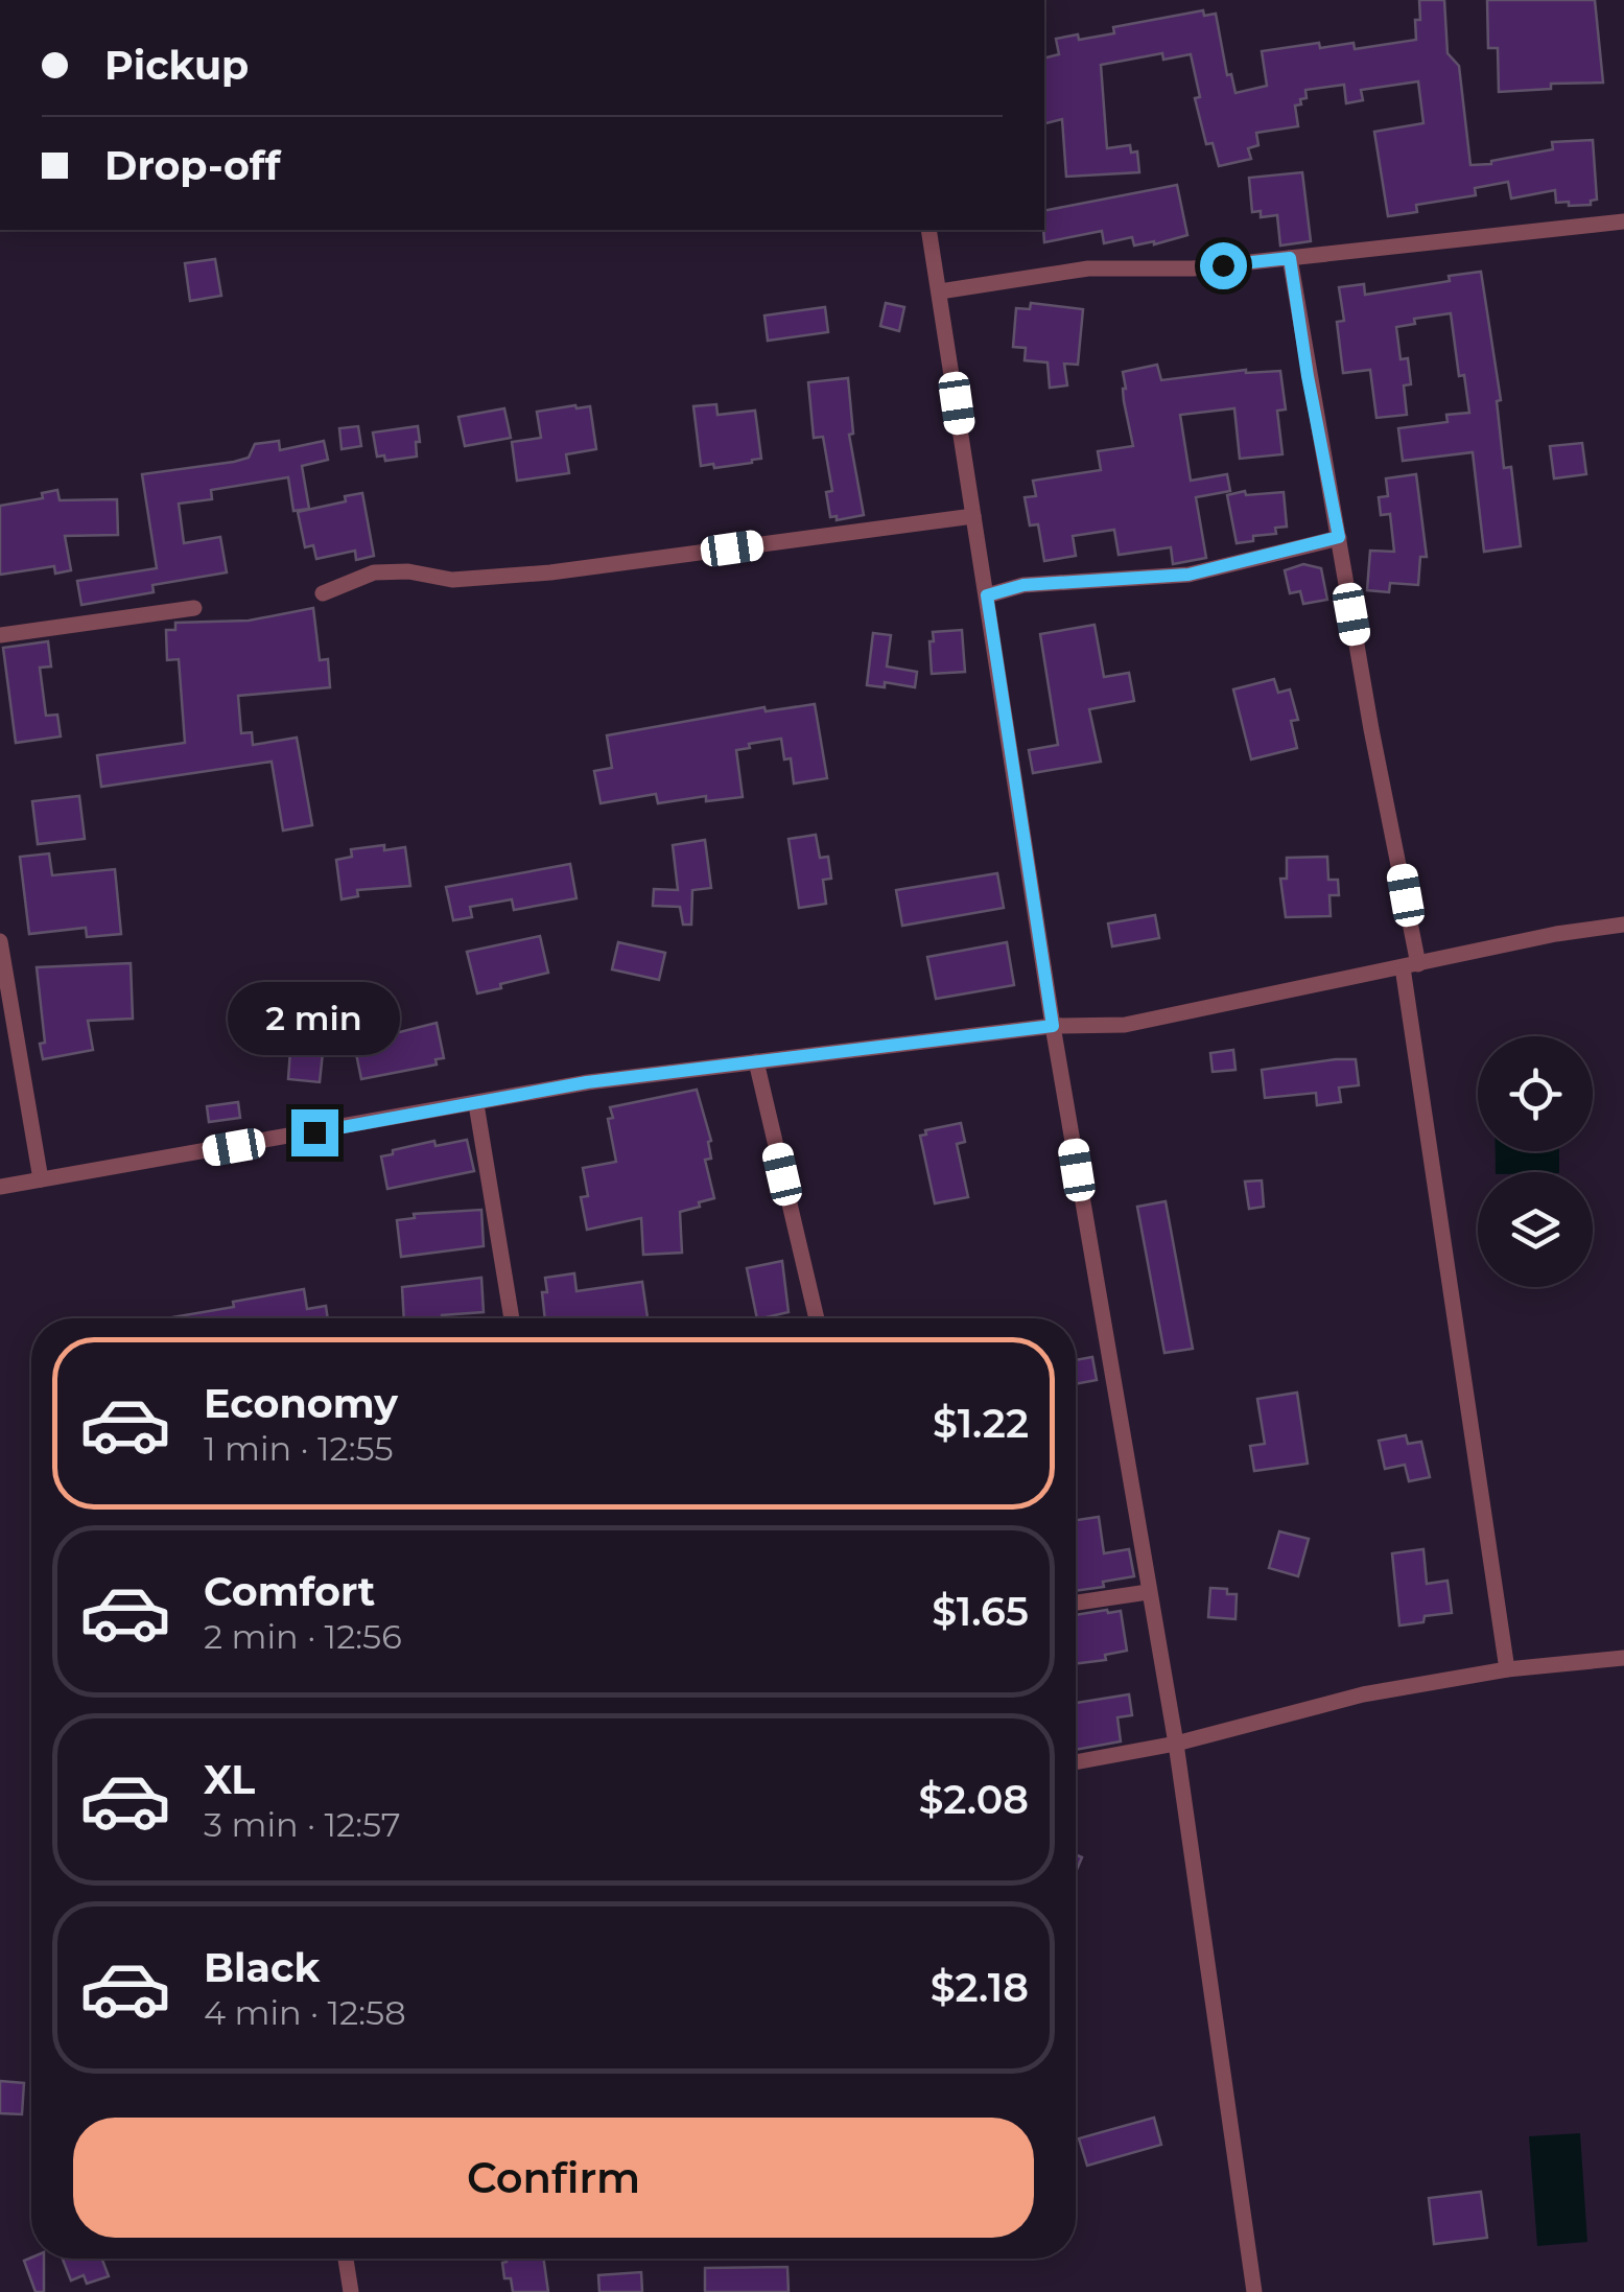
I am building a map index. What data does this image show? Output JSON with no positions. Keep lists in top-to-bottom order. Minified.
{"page":{"banner":["Pickup","Drop-off"],"bubble":"2 min","list":[{"name":"Economy","note":"1 min · 12:55","value":"$1.22"},{"name":"Comfort","note":"2 min · 12:56","value":"$1.65"},{"name":"XL","note":"3 min · 12:57","value":"$2.08"},{"name":"Black","note":"4 min · 12:58","value":"$2.18"}],"buttons":"Confirm"}}
